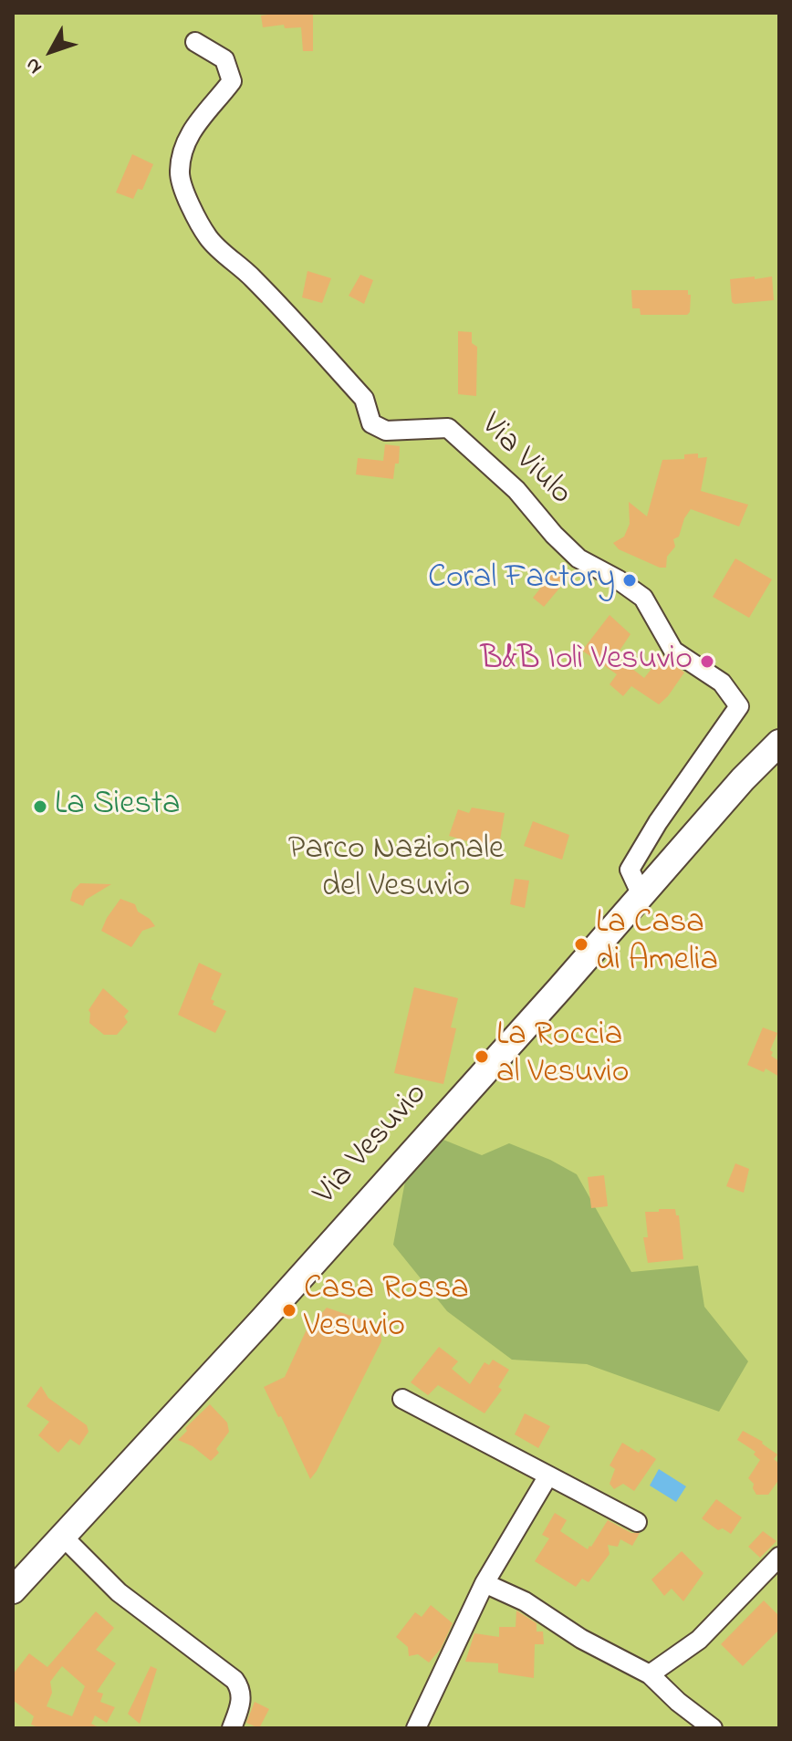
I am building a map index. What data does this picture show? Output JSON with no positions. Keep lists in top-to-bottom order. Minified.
{"streets":{"street":["Via Viulo","Via Vesuvio"]},"crossings":[["Via Viulo","Via Vesuvio"]],"parks":["Parco Nazionale del Vesuvio"],"places":["Coral Factory","B&B Iolì Vesuvio","La Siesta","La Casa di Amelia","La Roccia al Vesuvio","Casa Rossa Vesuvio"],"north":"bottom left"}
